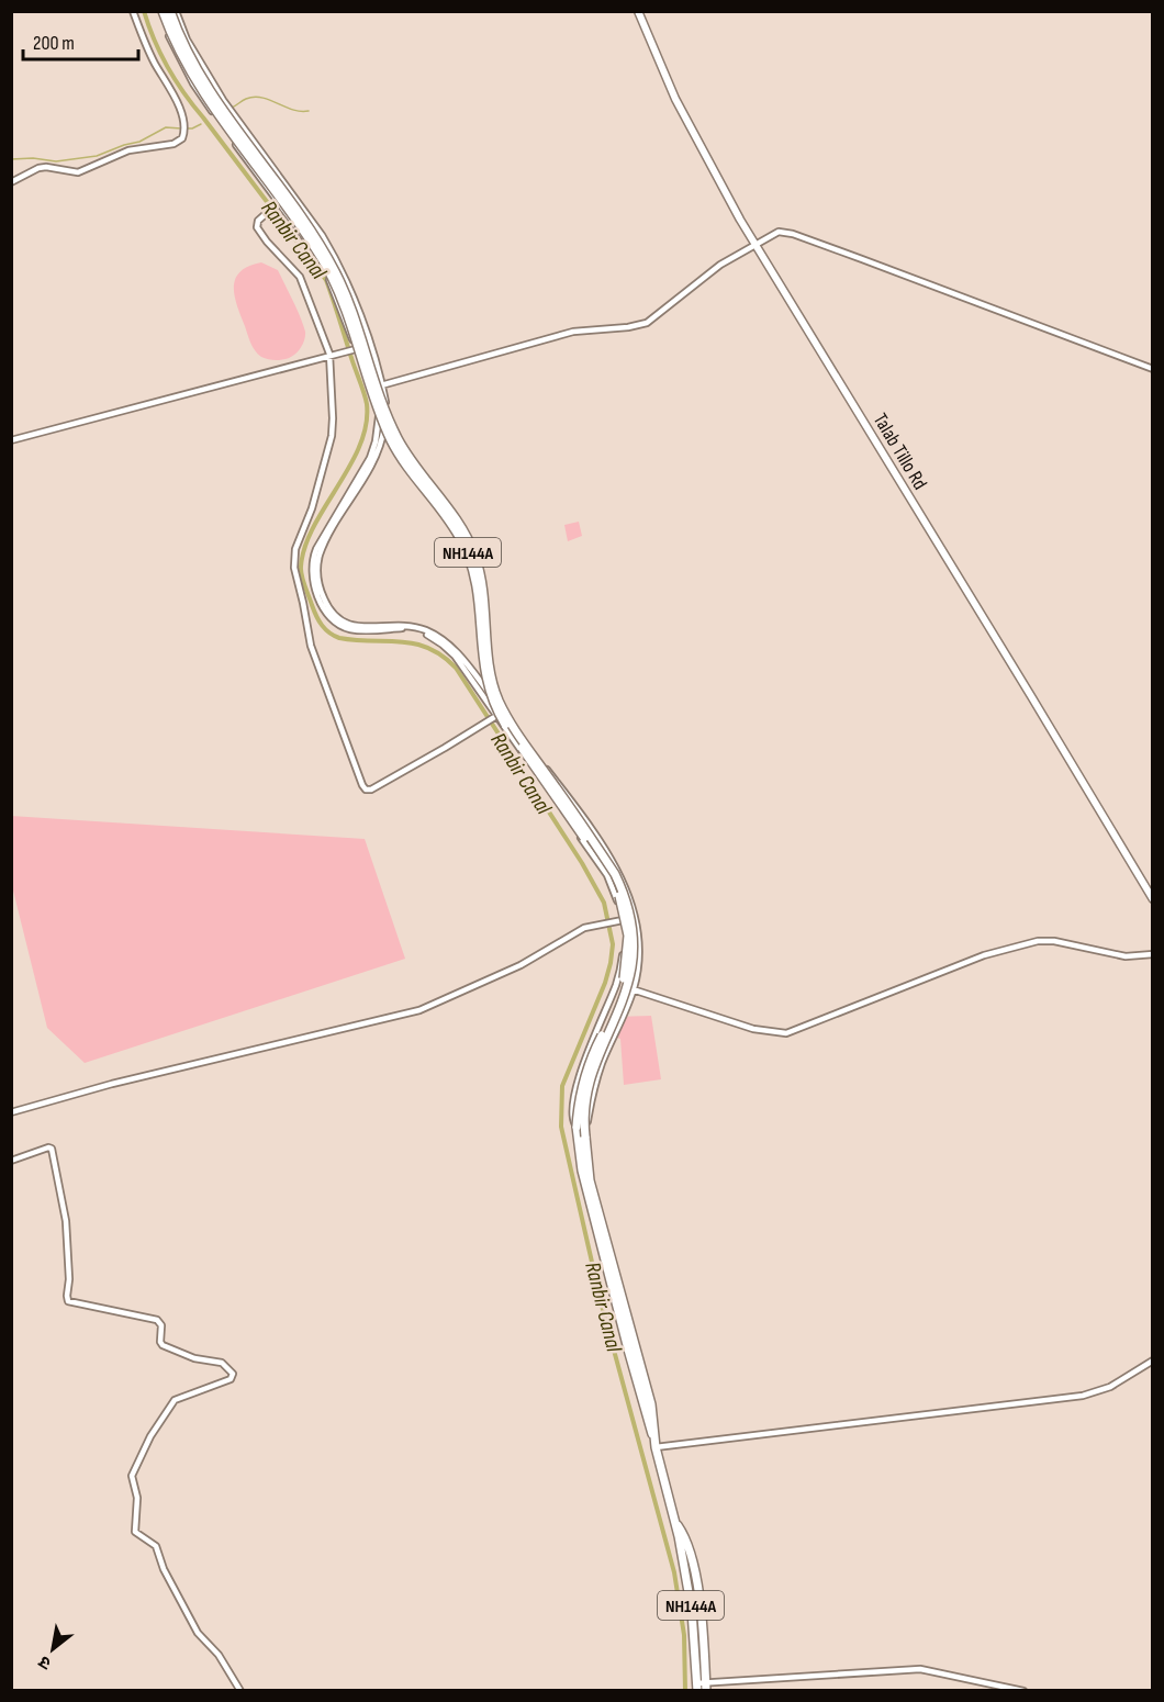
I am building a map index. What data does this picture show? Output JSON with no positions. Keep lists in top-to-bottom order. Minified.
{"streets":{"highway":["NH144A"],"main road":["Talab Tillo Rd"]},"water":["Ranbir Canal"],"scale_bar":"200 m","north":"bottom left"}
